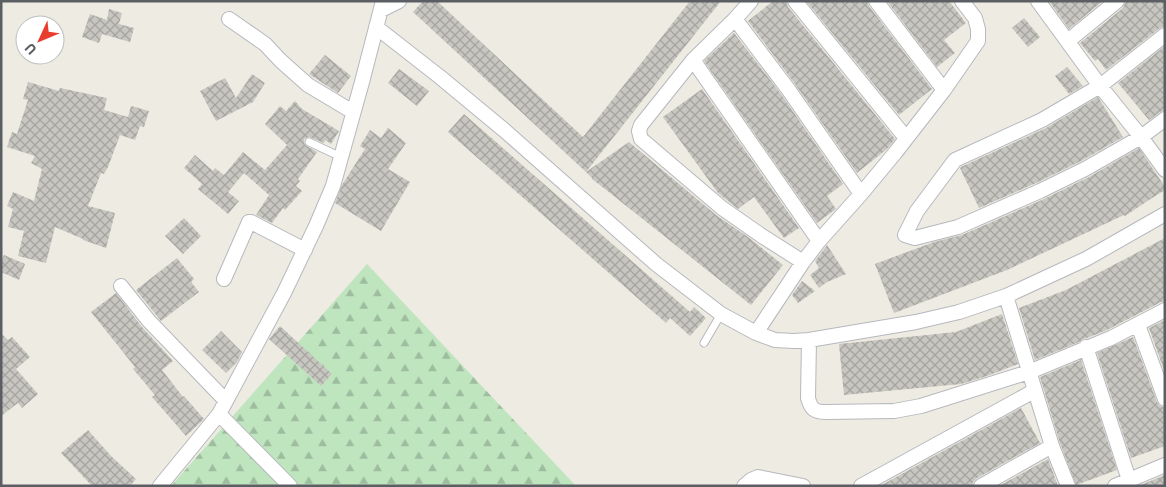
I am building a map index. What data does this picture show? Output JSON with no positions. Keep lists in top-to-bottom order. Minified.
{"north":"bottom left"}
